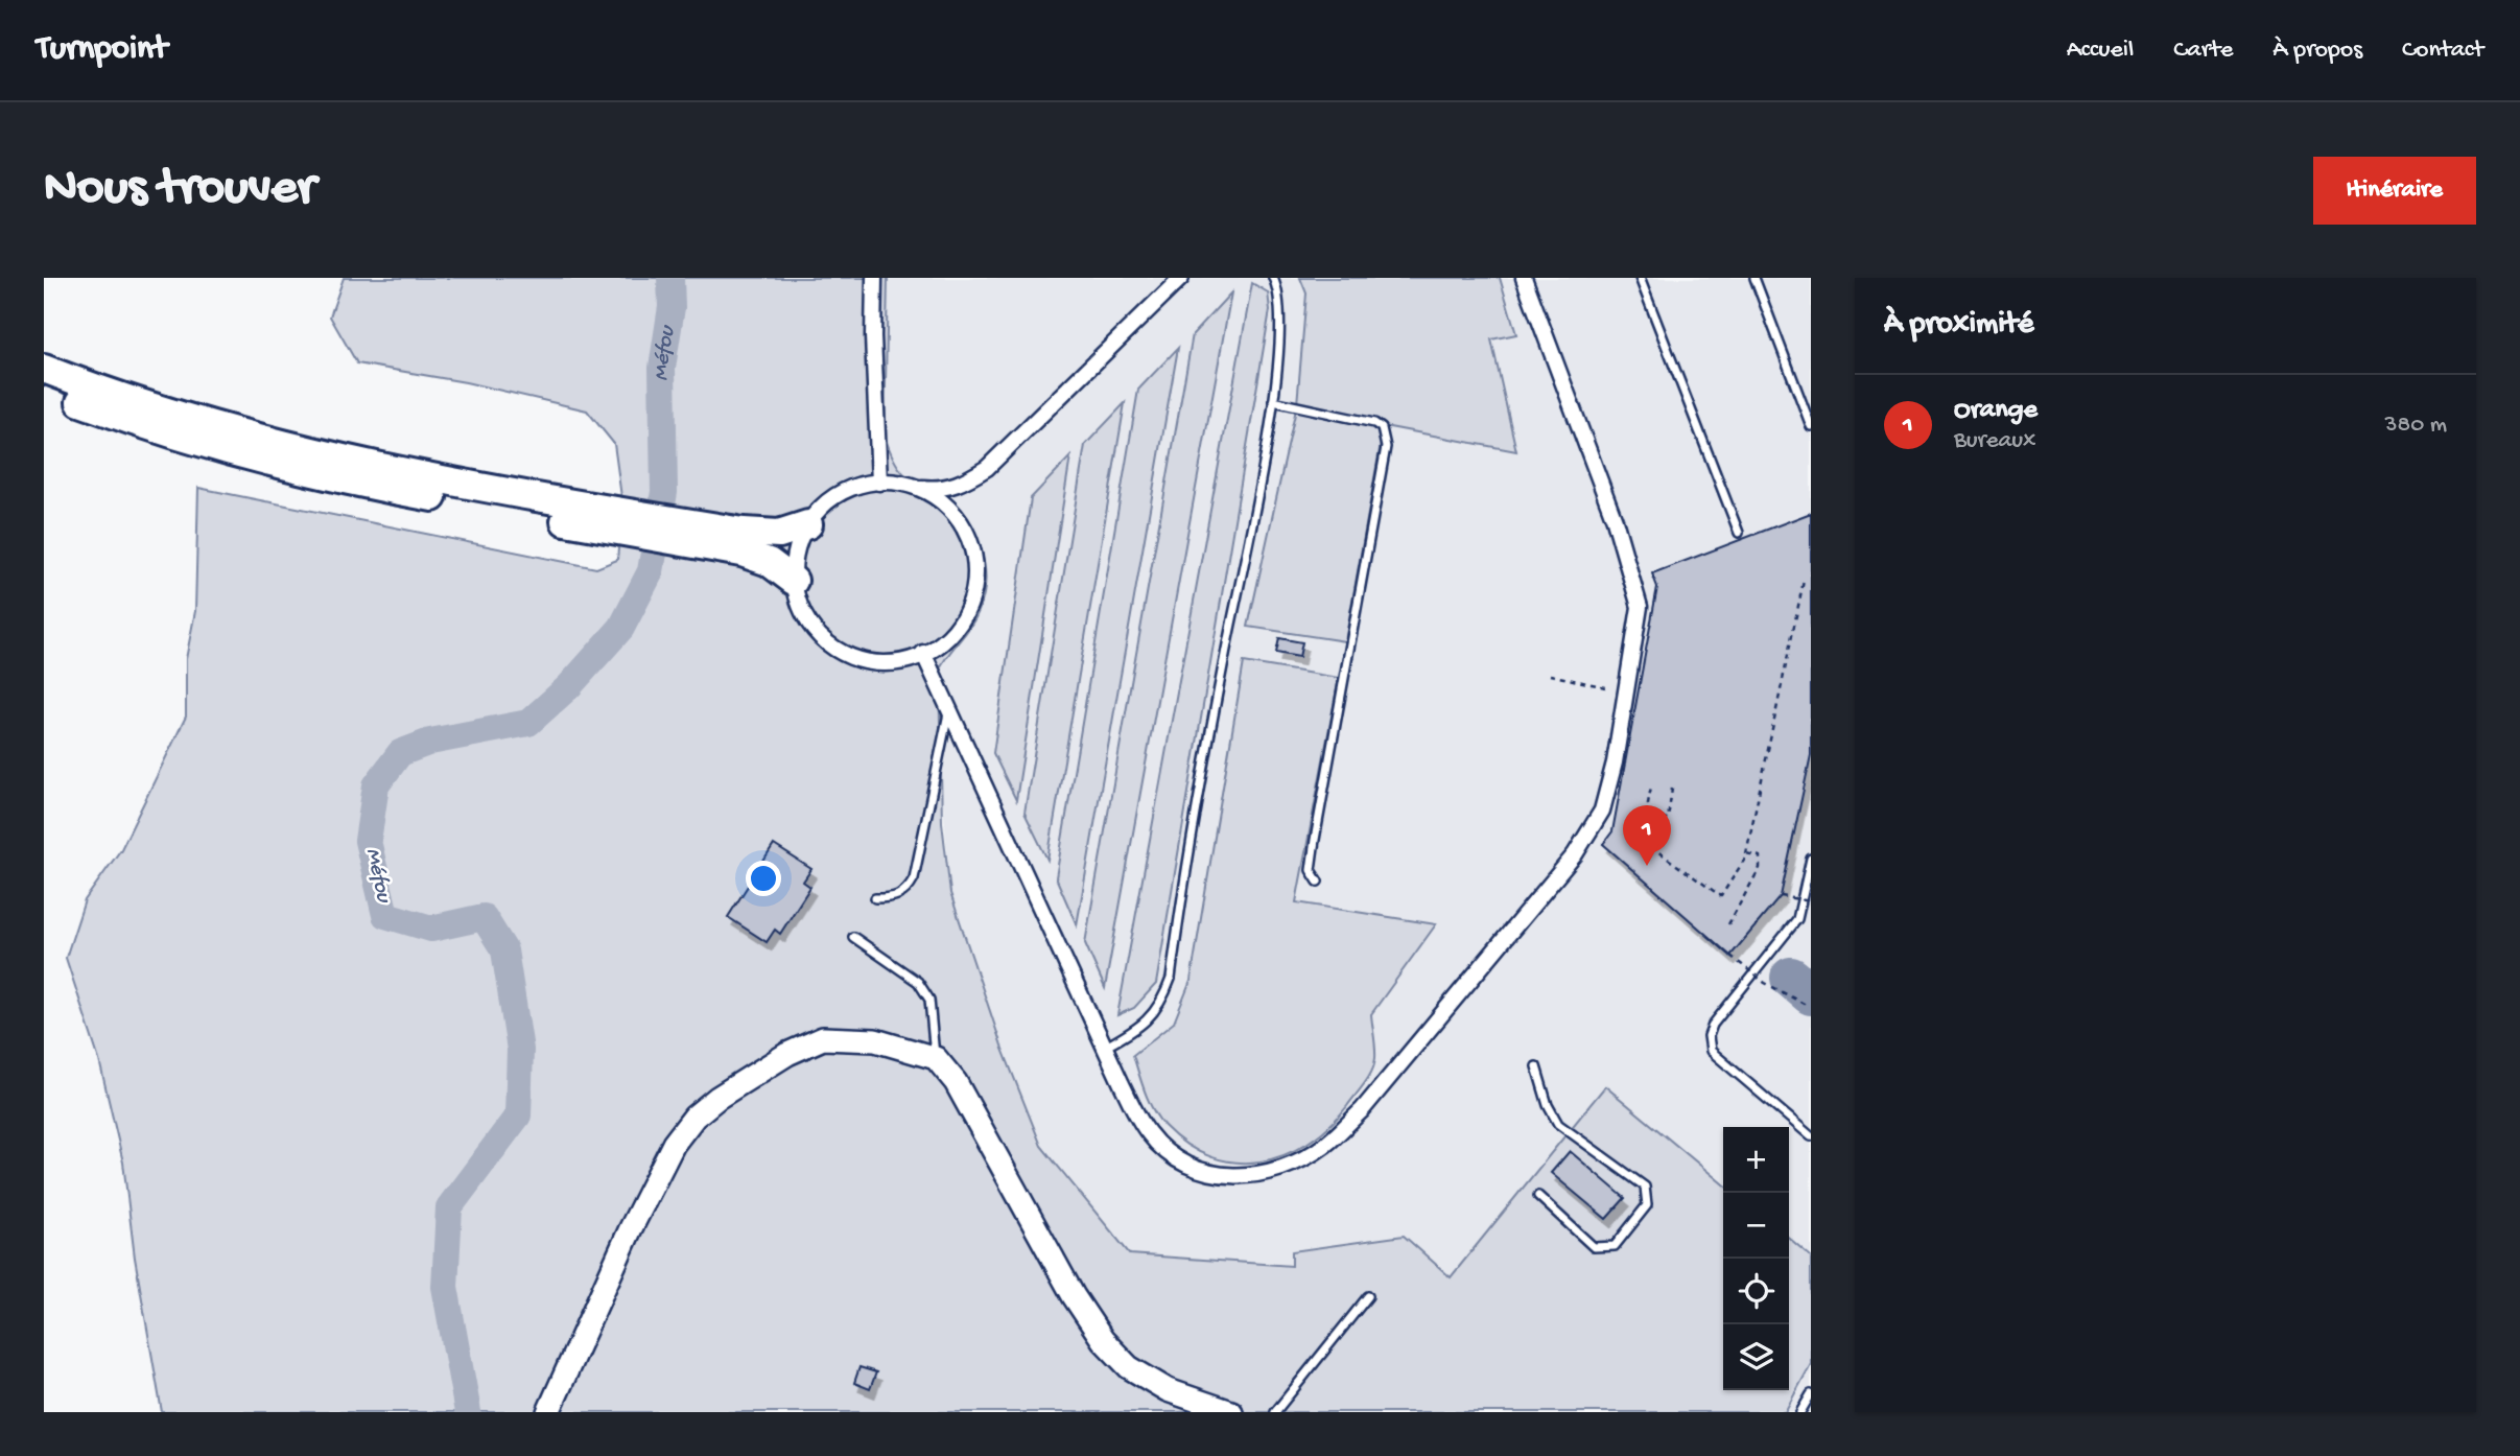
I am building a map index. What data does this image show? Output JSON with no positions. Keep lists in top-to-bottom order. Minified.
{"water":["Méfou"],"page":{"header":"Turnpoint","nav":["Accueil","Carte","À propos","Contact"],"buttons":"Itinéraire","title":"Nous trouver","heading":"À proximité","list":[{"mark":"1","name":"Orange","note":"Bureaux","value":"380 m"}],"pins":"1","map_buttons":["+","−"]}}
